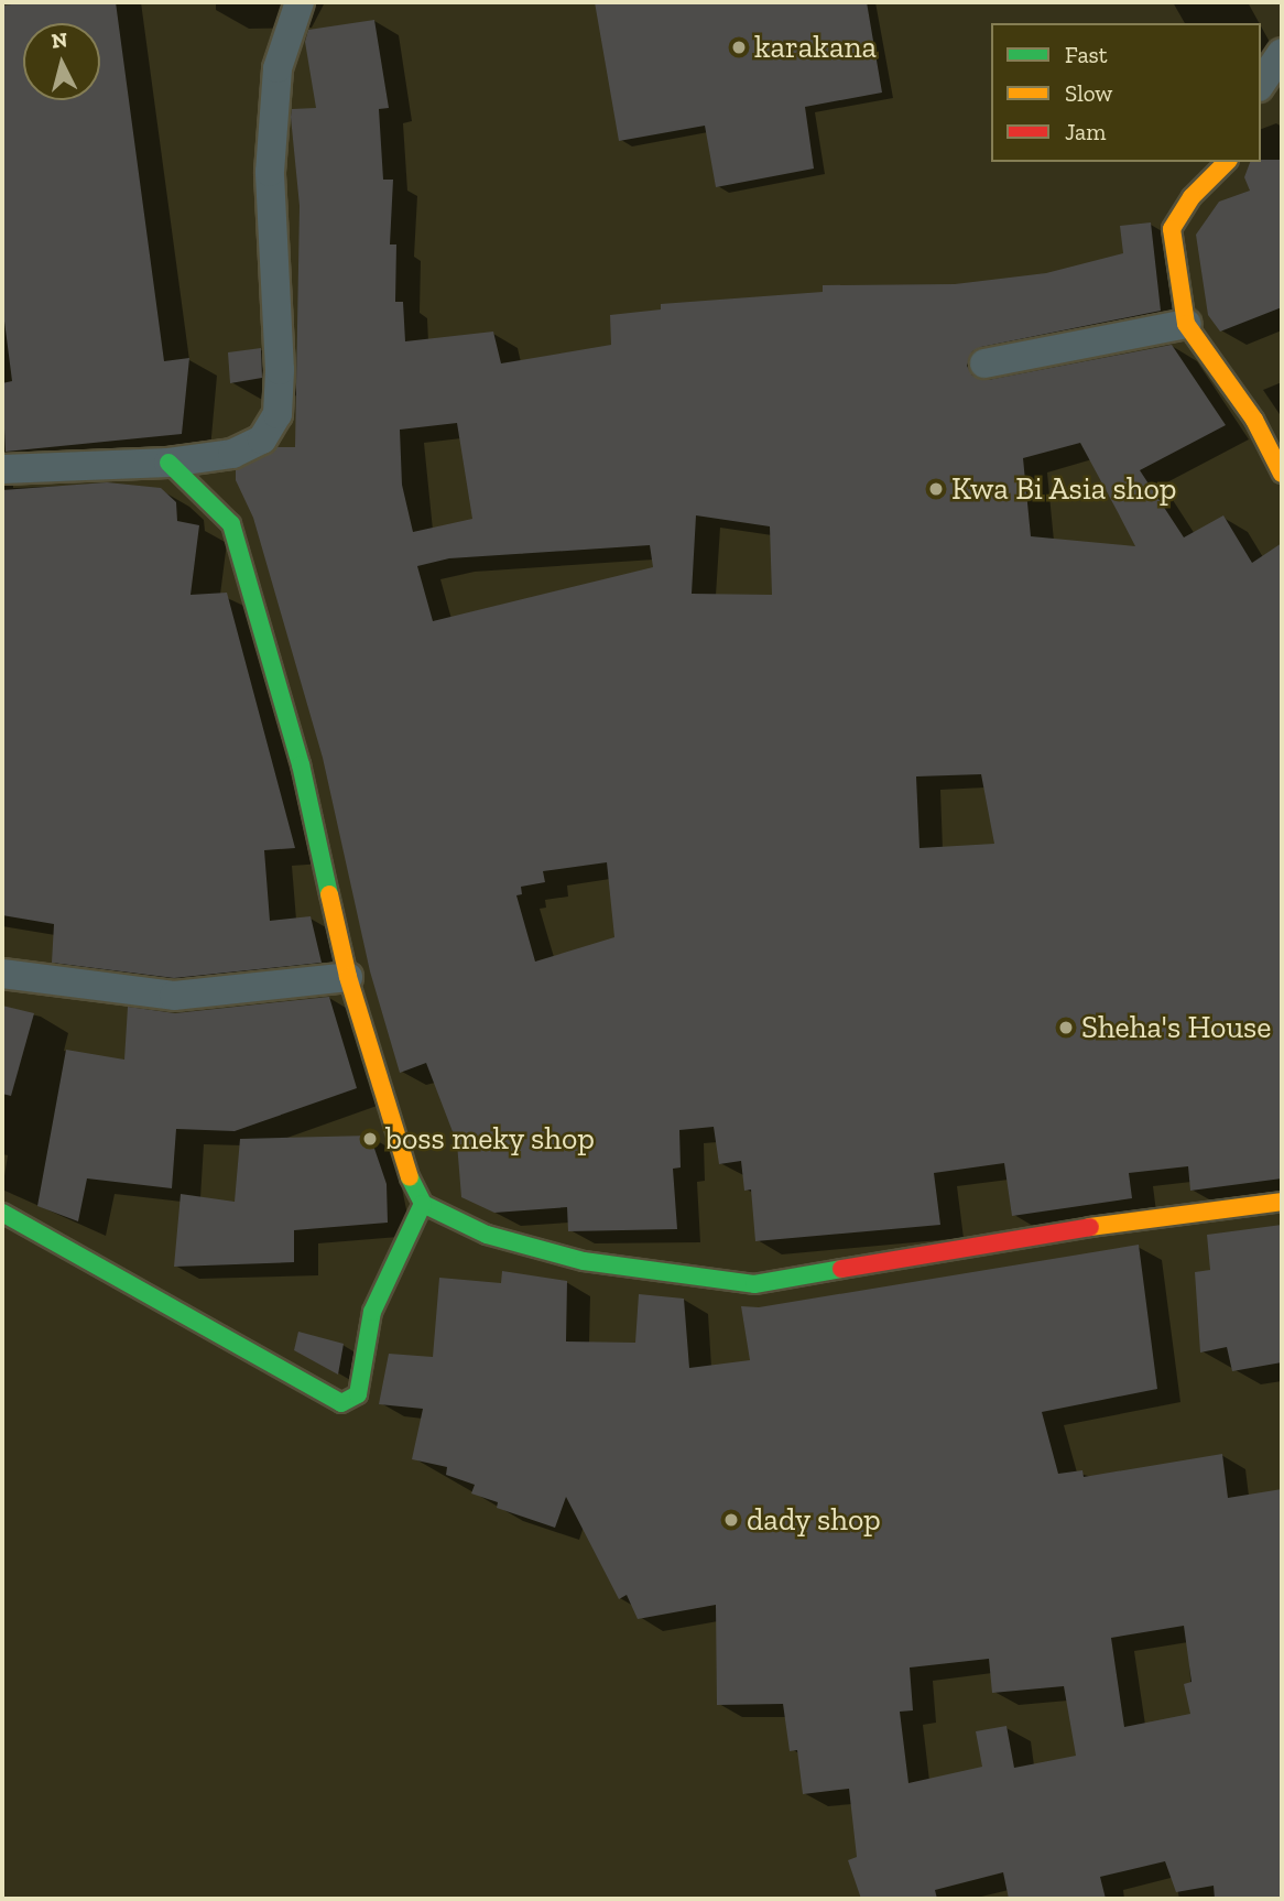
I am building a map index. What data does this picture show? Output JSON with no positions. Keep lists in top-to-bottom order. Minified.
{"places":["karakana","Kwa Bi Asia shop","Sheha's House","boss meky shop","dady shop"],"legend":["Fast","Slow","Jam"],"north":"top"}
